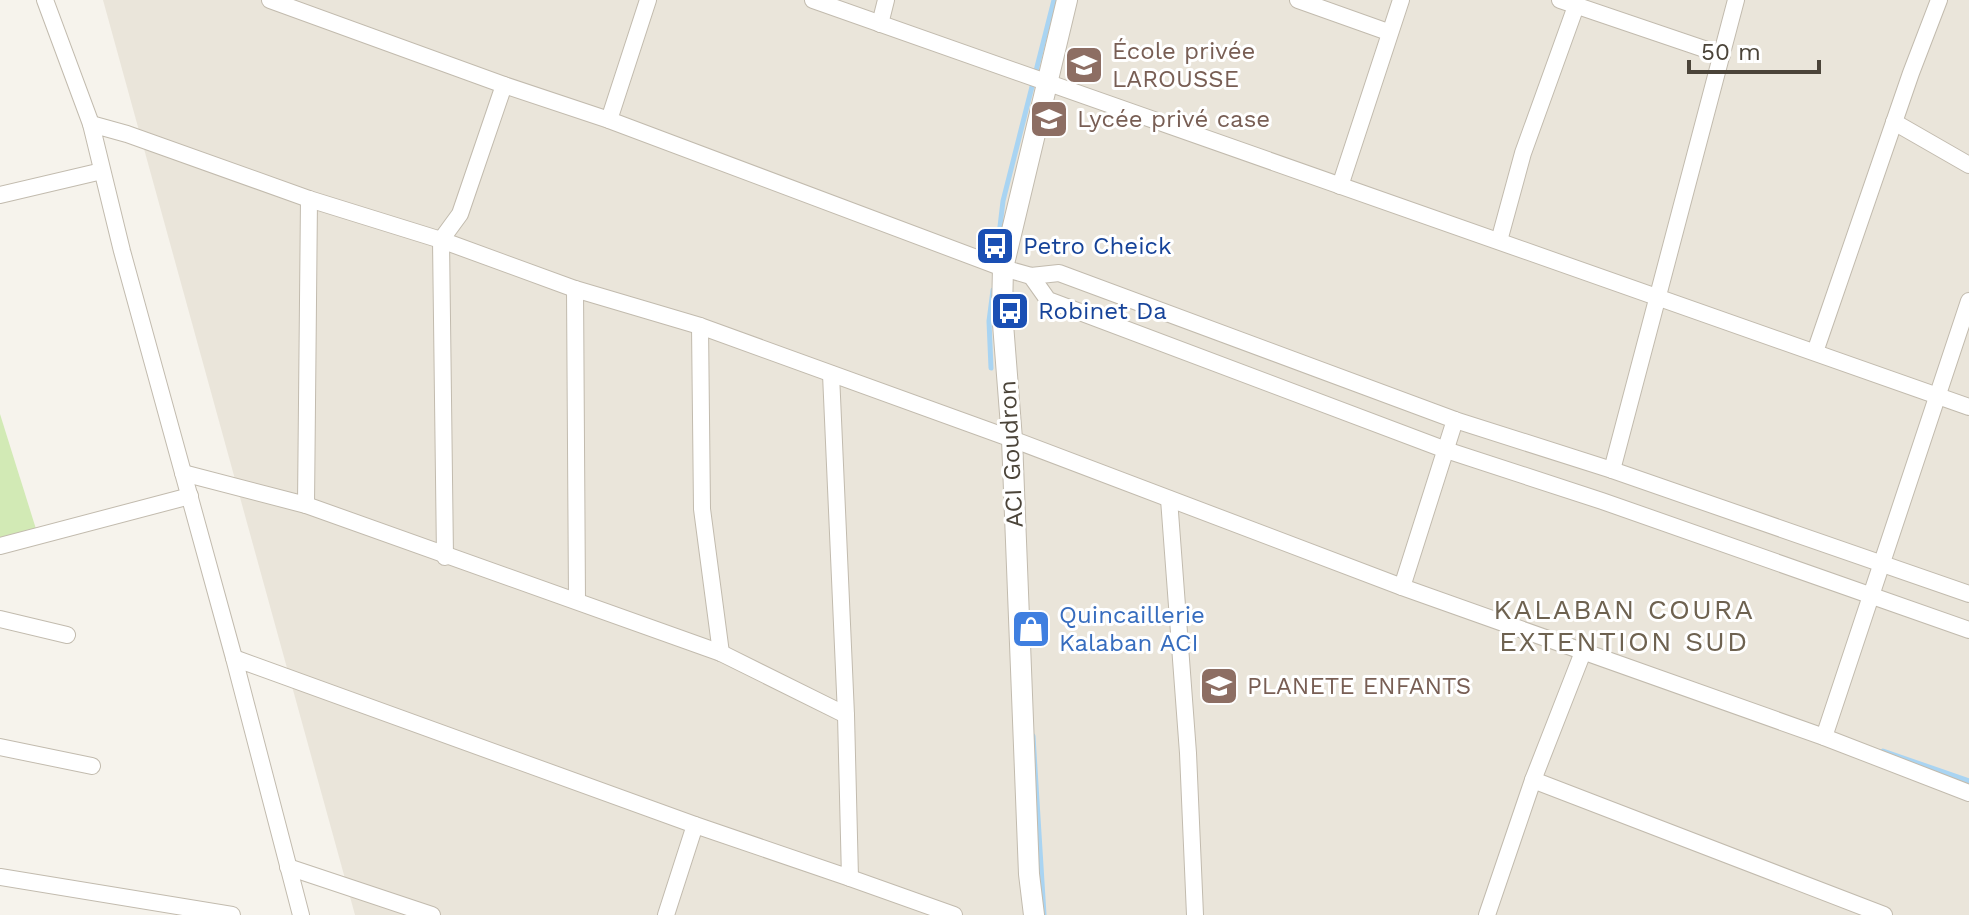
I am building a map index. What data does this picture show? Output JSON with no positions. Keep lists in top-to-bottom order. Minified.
{"streets":{"street":["ACI Goudron"]},"districts":["KALABAN COURA EXTENTION SUD"],"places":{"school or university":["École privée LAROUSSE","Lycée privé case","PLANETE ENFANTS"],"bus stop":["Petro Cheick","Robinet Da"],"shop":["Quincaillerie Kalaban ACI"]},"scale_bar":"50 m"}
